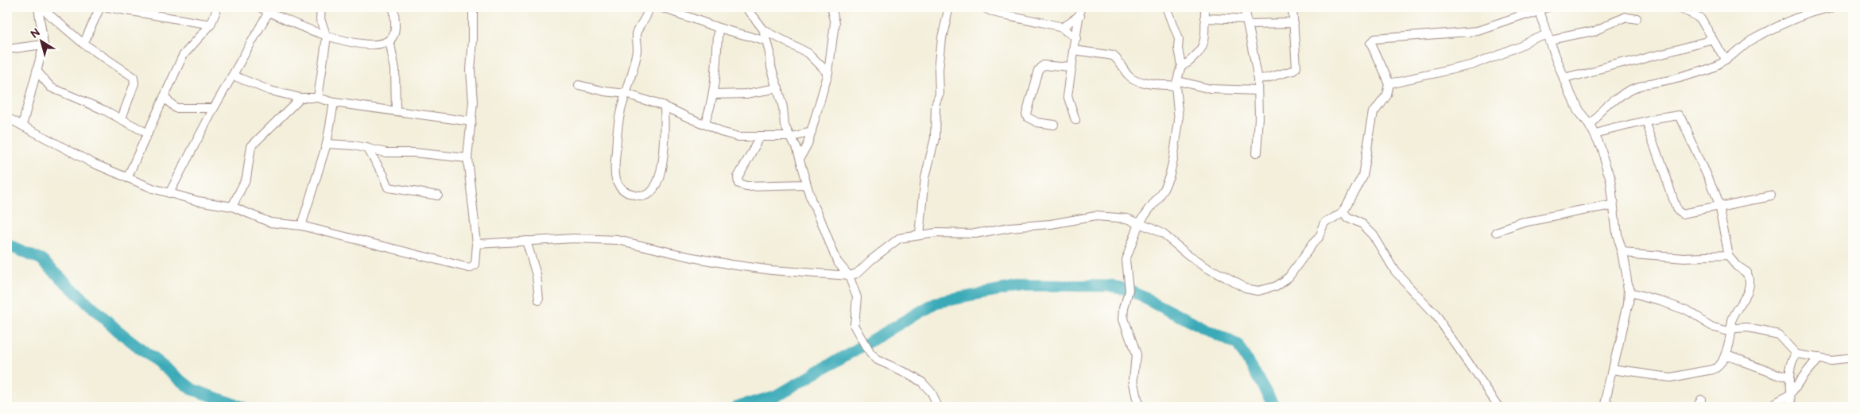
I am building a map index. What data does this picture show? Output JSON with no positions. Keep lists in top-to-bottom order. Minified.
{"north":"top left"}
